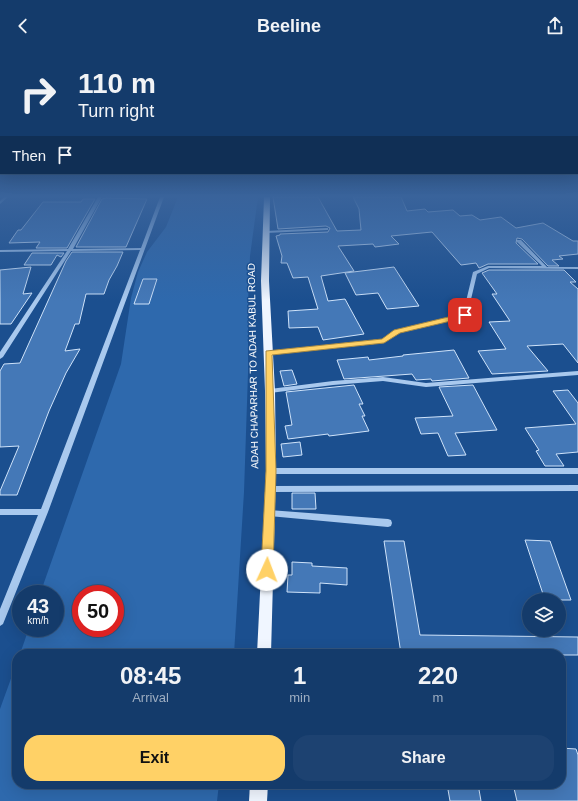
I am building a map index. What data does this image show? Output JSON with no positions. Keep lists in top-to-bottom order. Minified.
{"streets":{"main road":["ADAH CHAPARHAR TO ADAH KABUL ROAD"]},"page":{"header":"Beeline","turn":["110 m","Turn right"],"then":"Then","speed":"43 km/h","limit":"50","eta":["08:45","Arrival","1","min","220","m"],"buttons":["Exit","Share"]}}
